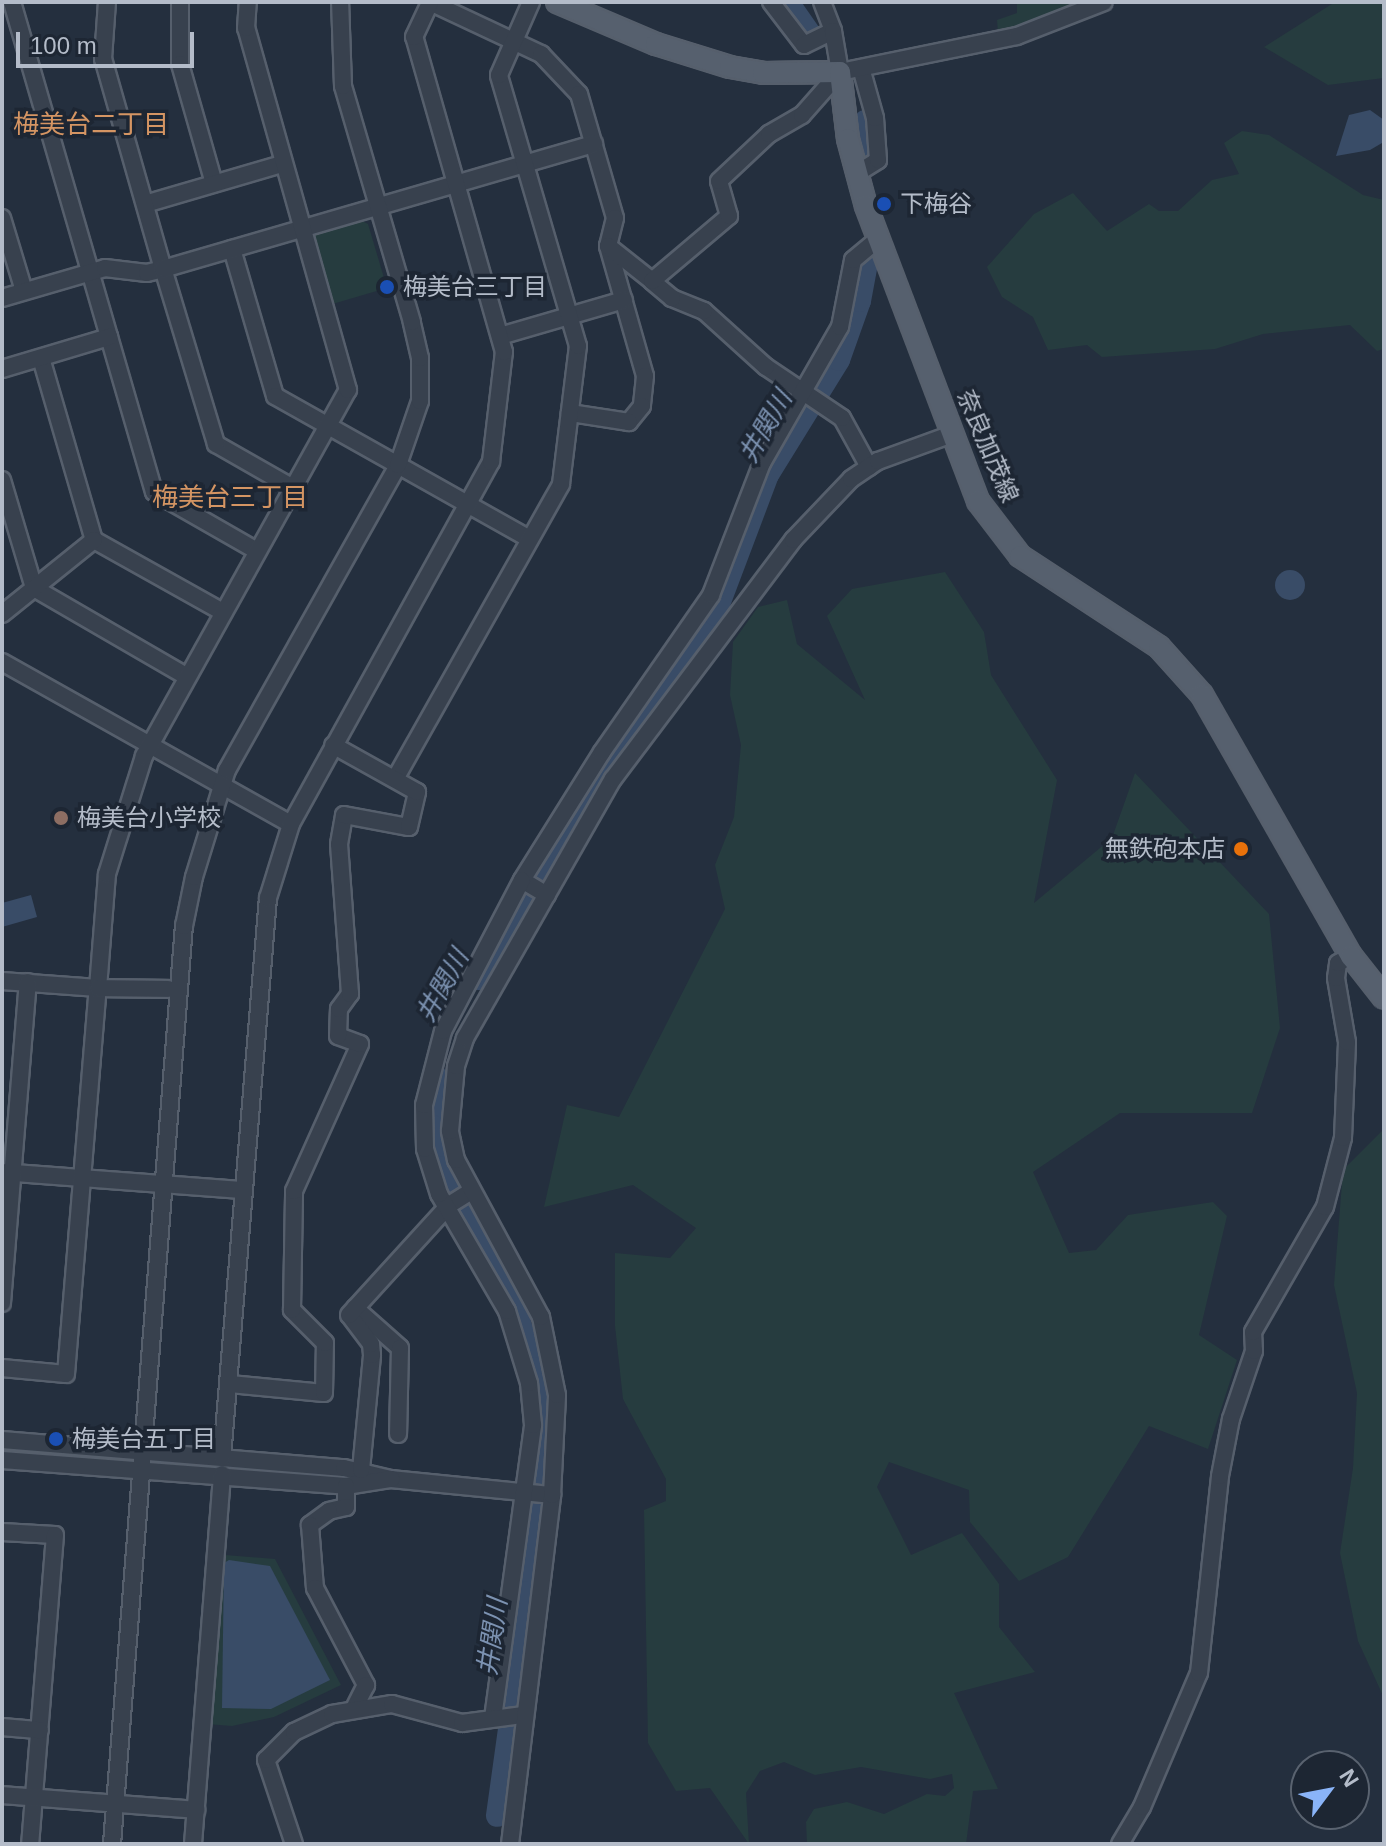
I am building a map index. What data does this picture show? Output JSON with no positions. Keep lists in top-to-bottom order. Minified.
{"streets":{"main road":["奈良加茂線"]},"districts":["梅美台二丁目","梅美台三丁目"],"water":["井関川"],"places":["下梅谷","梅美台三丁目","梅美台小学校","無鉄砲本店","梅美台五丁目"],"scale_bar":"100 m","north":"top right"}
